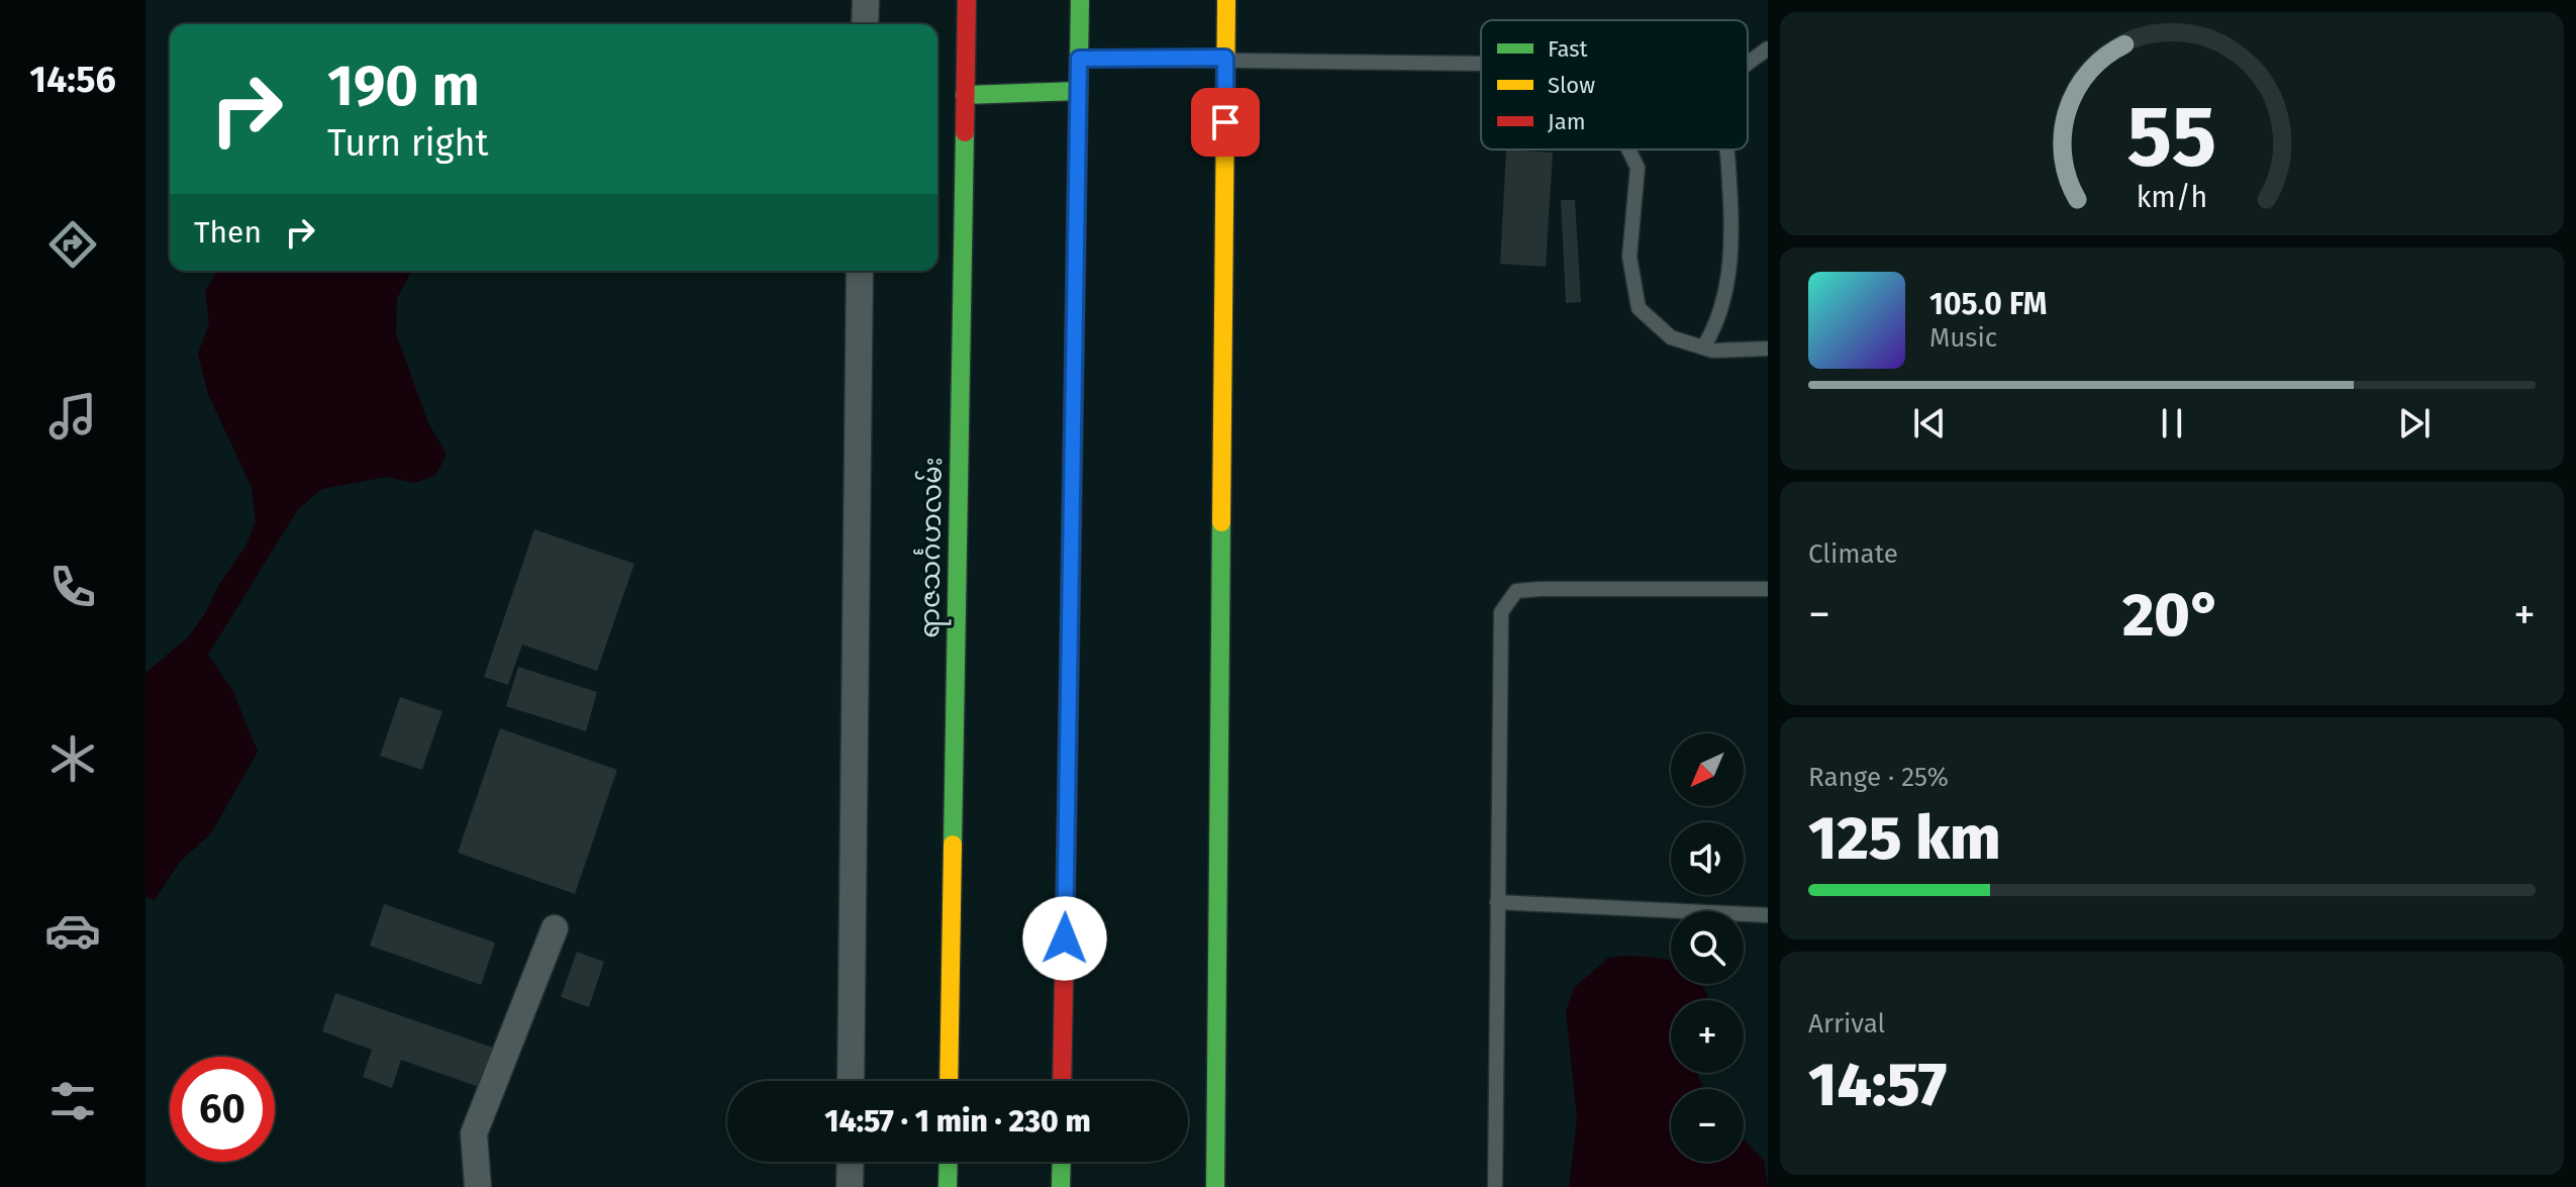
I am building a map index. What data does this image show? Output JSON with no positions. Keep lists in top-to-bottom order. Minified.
{"streets":{"main road":["ရာဇသင်္ဂဟလမ်း"]},"legend":["Fast","Slow","Jam"],"north":"bottom left","page":{"tabs":"14:56","turn":["190 m","Turn right"],"then":"Then","song":["105.0 FM","Music"],"tile":["Climate",["Range · 25%","125 km"],["Arrival","14:57"]],"heat":["−","20°","+"],"map_buttons":["+","−"],"limit":"60","trip":"14:57 · 1 min · 230 m","gauge":["55","km/h"]}}
